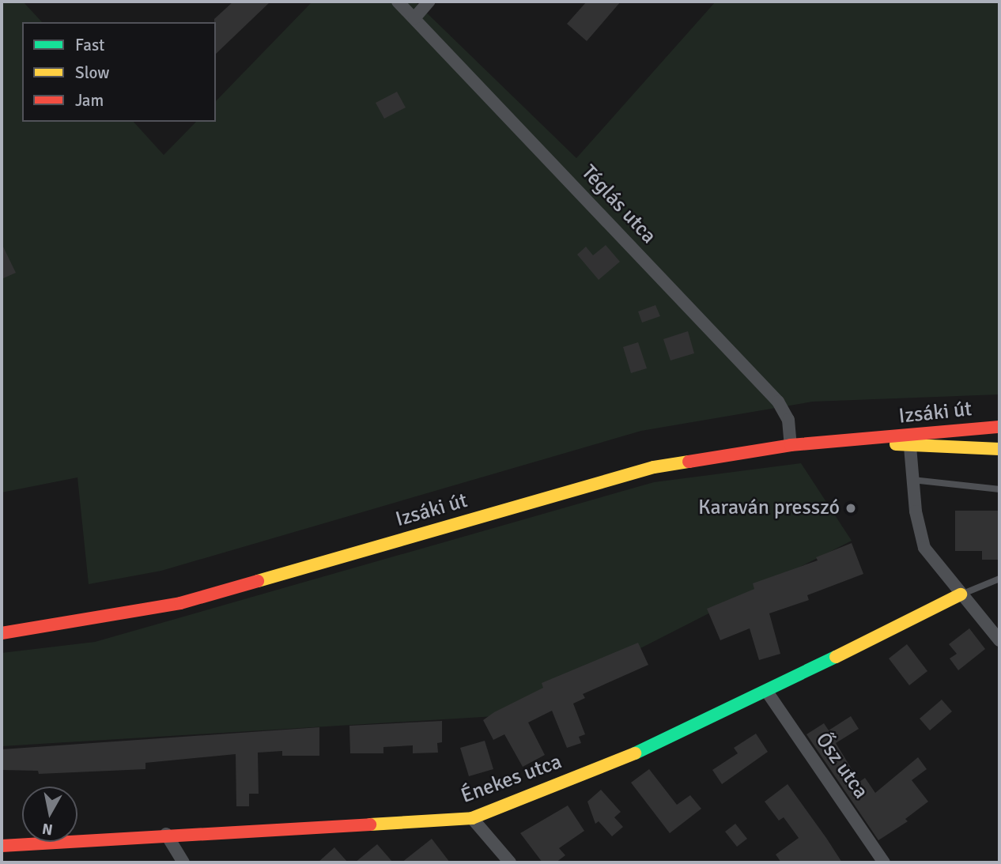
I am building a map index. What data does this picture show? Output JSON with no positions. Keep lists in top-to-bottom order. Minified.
{"streets":{"main road":["Izsáki út","Énekes utca"],"street":["Téglás utca","Ősz utca"]},"crossings":[["Téglás utca","Izsáki út"],["Ősz utca","Énekes utca"]],"places":["Karaván presszó"],"legend":["Fast","Slow","Jam"],"north":"bottom"}
